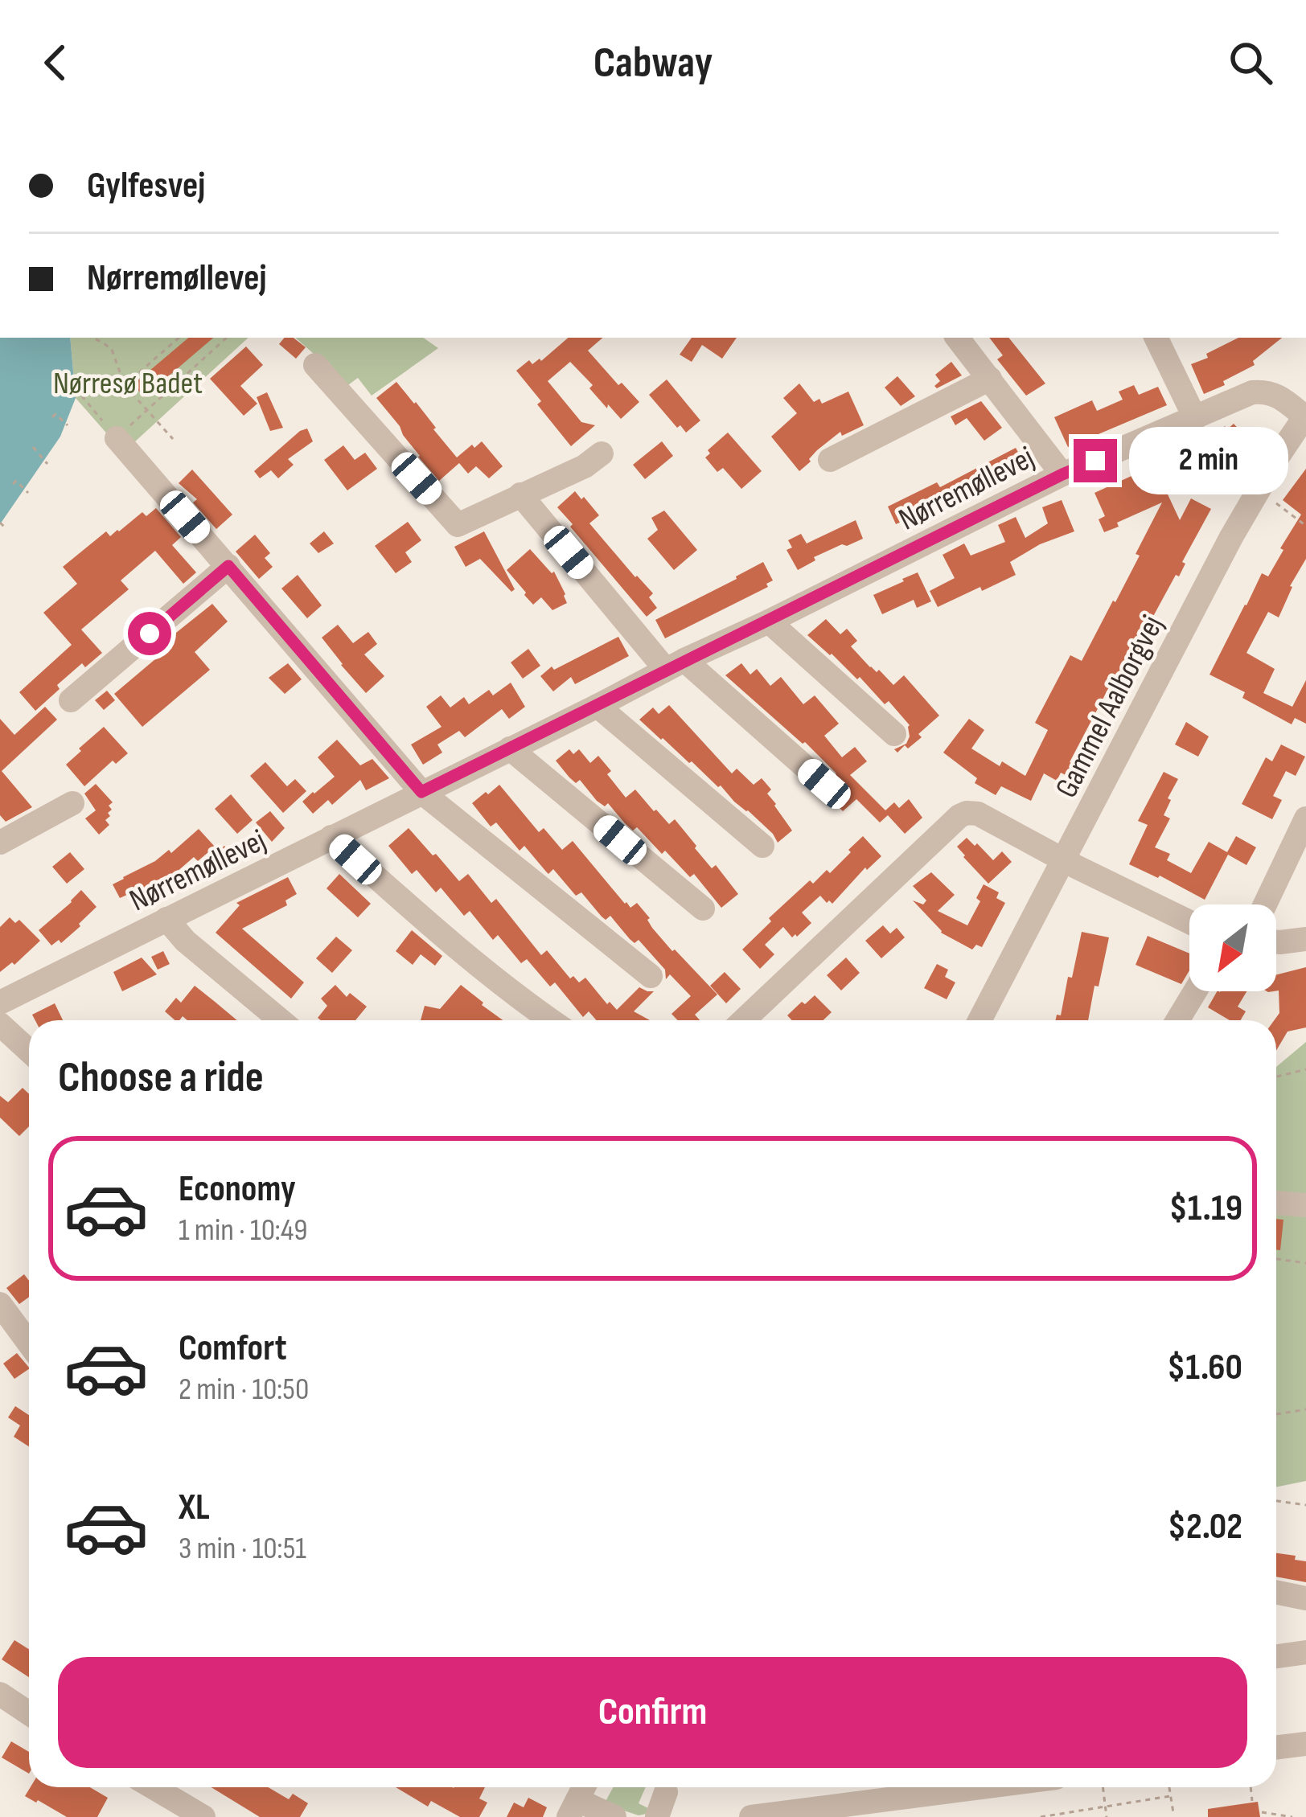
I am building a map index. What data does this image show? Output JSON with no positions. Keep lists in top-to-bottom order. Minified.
{"streets":{"street":["Nørremøllevej","Gammel Aalborgvej"]},"crossings":[["Nørremøllevej","Gammel Aalborgvej"]],"parks":["Nørresø Badet"],"north":"bottom left","page":{"header":"Cabway","banner":["Gylfesvej","Nørremøllevej"],"bubble":"2 min","heading":"Choose a ride","list":[{"name":"Economy","note":"1 min · 10:49","value":"$1.19"},{"name":"Comfort","note":"2 min · 10:50","value":"$1.60"},{"name":"XL","note":"3 min · 10:51","value":"$2.02"}],"buttons":"Confirm"}}
